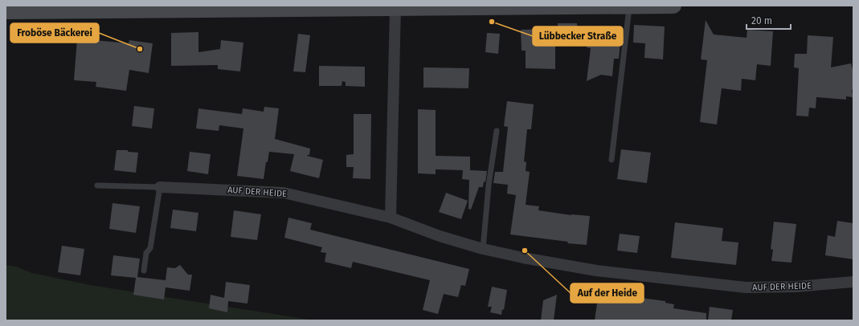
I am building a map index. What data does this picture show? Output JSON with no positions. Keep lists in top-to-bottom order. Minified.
{"streets":{"street":["AUF DER HEIDE"]},"places":["Lübbecker Straße","Froböse Bäckerei","Auf der Heide"],"scale_bar":"20 m"}
